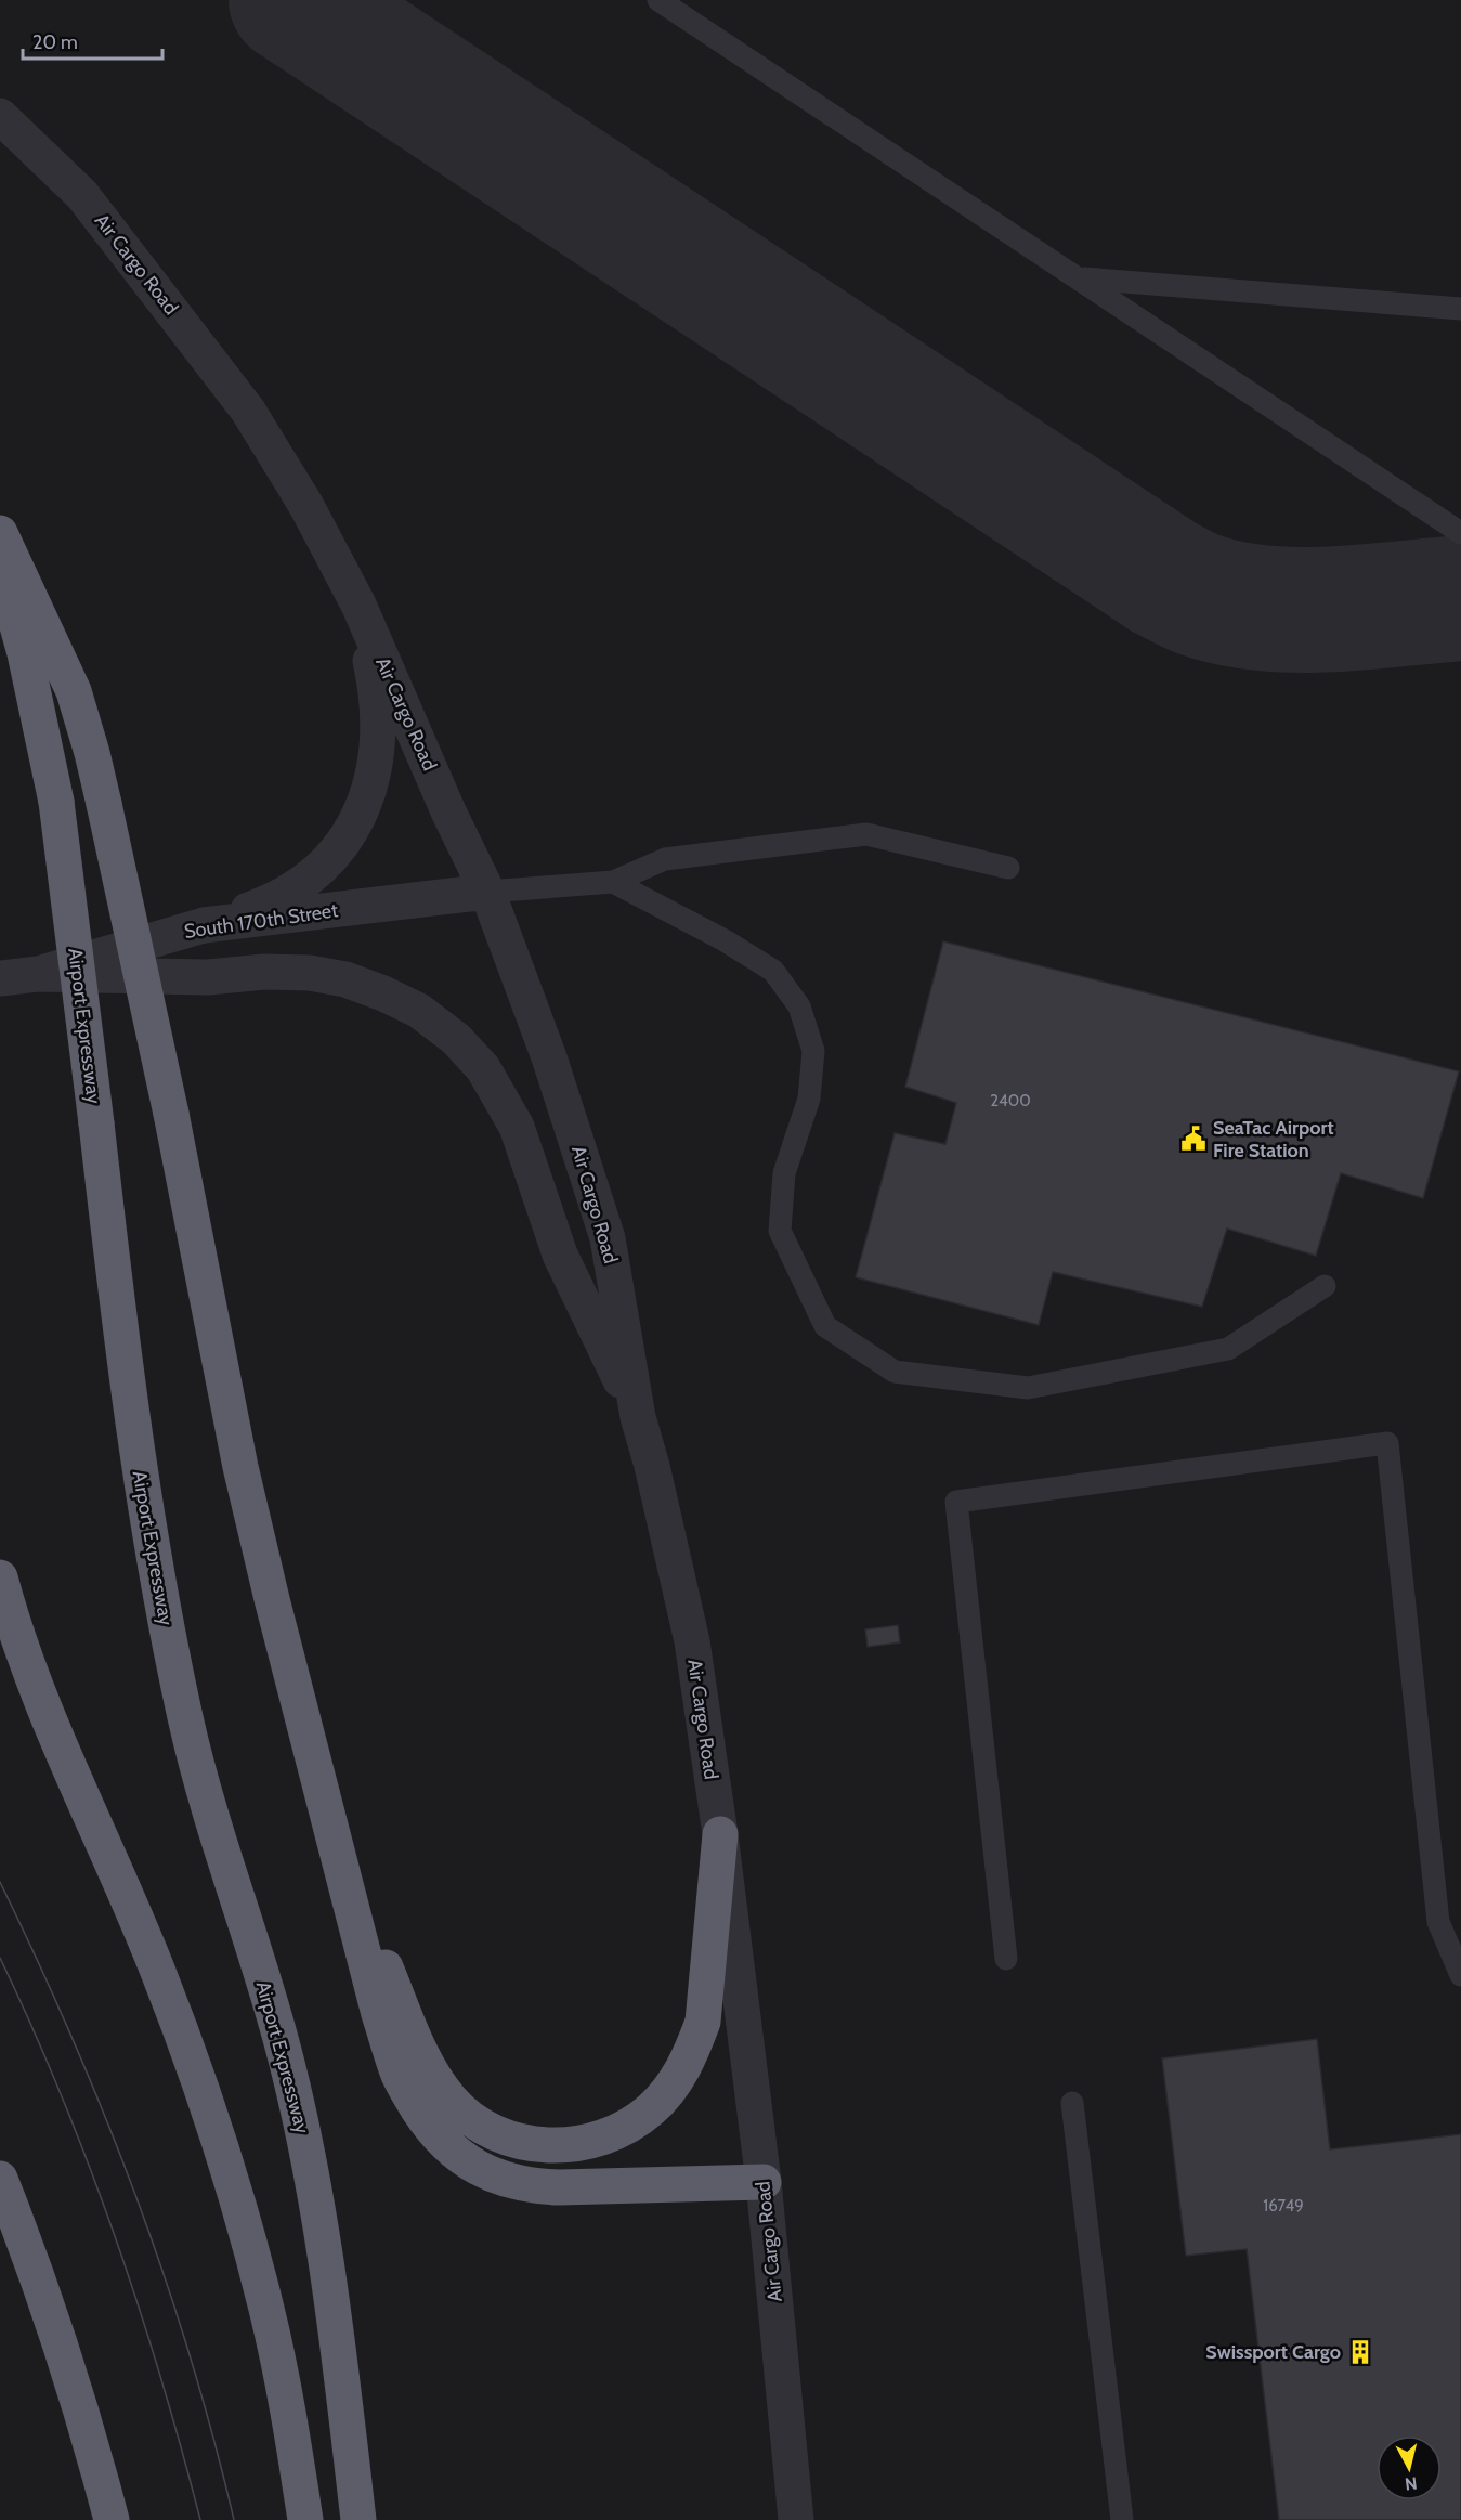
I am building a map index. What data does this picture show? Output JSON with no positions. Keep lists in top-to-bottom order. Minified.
{"streets":{"highway":["Airport Expressway"],"street":["Air Cargo Road","South 170th Street"]},"crossings":[["Air Cargo Road","South 170th Street"]],"places":{"public building":["SeaTac Airport Fire Station"],"building":["Swissport Cargo"]},"house_numbers":["2400","16749"],"scale_bar":"20 m","north":"bottom"}
